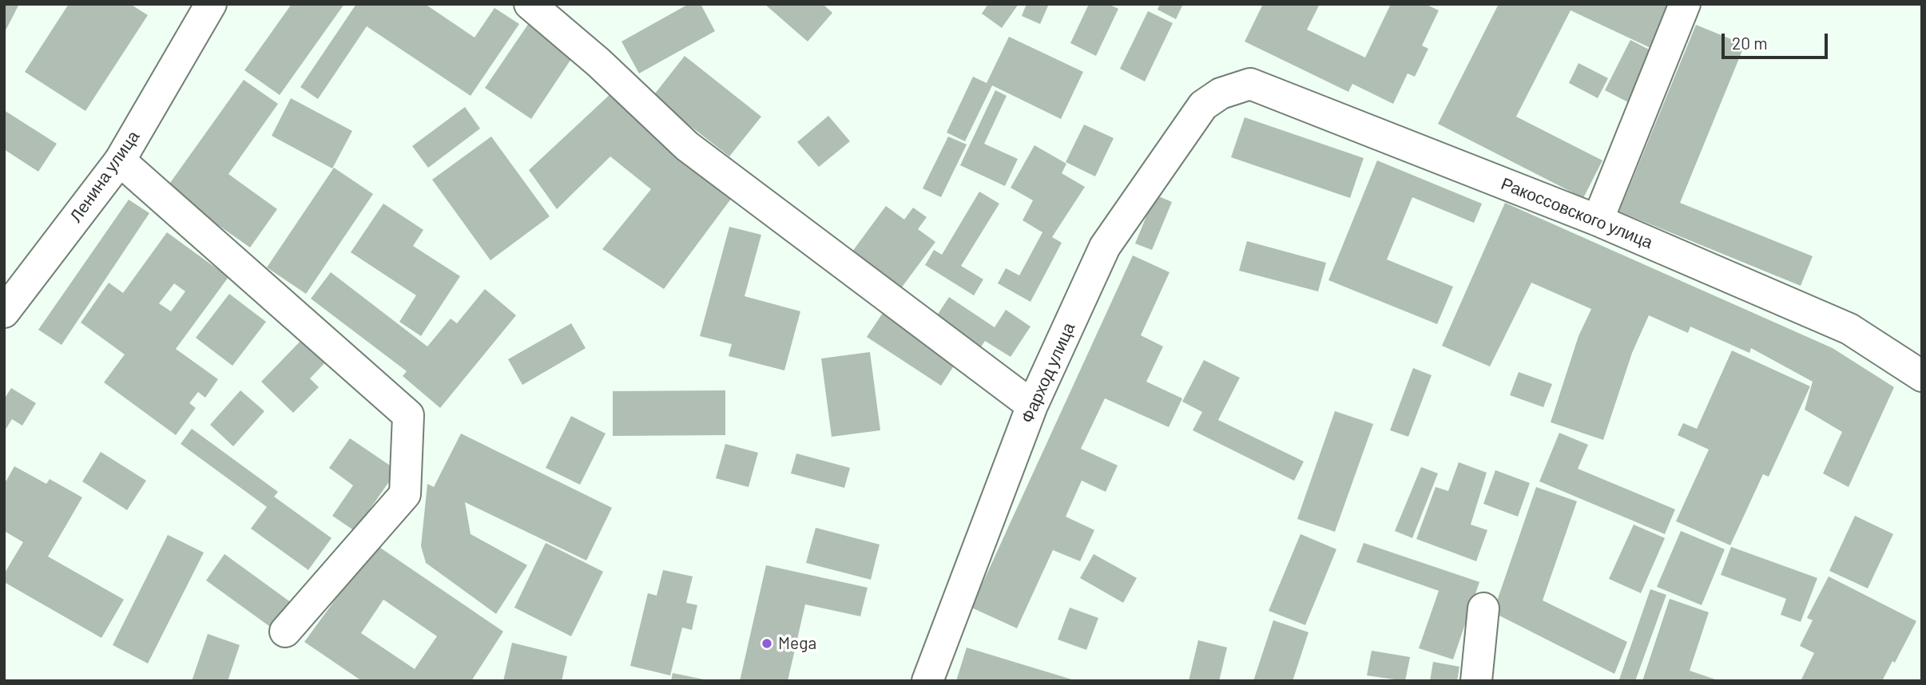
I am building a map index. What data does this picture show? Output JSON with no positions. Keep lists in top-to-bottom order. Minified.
{"streets":{"street":["Ленина улица","Ракоссовского улица","Фарход улица"]},"crossings":[["Ракоссовского улица","Фарход улица"]],"places":["Mega"],"scale_bar":"20 m"}
